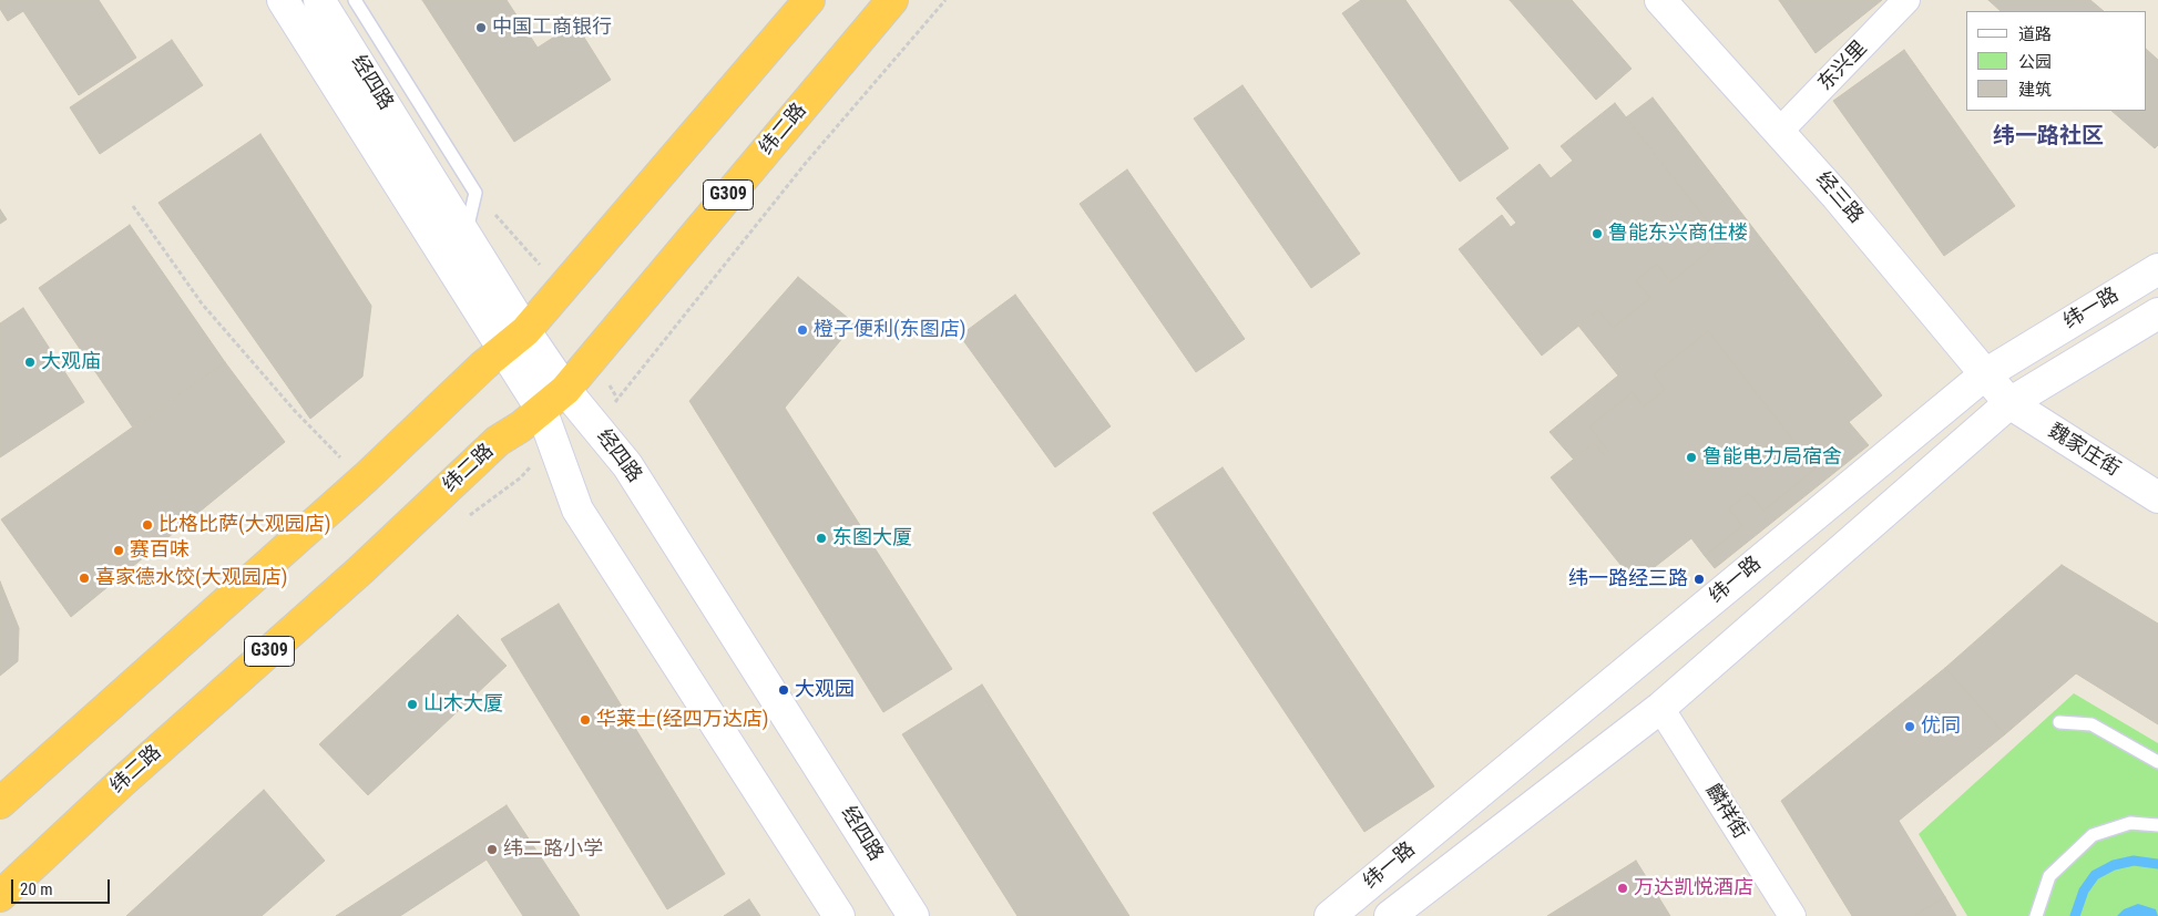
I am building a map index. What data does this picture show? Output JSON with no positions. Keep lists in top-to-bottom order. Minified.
{"streets":{"highway":["纬二路","G309"],"main road":["经四路","经三路","纬一路","魏家庄街"],"street":["东兴里","麟祥街"]},"crossings":[["东兴里","经三路"],["经四路","纬二路"],["经三路","纬一路"],["经三路","魏家庄街"],["纬一路","魏家庄街"],["纬一路","麟祥街"]],"districts":["纬一路社区"],"places":["中国工商银行","鲁能东兴商住楼","橙子便利(东图店)","大观庙","鲁能电力局宿舍","比格比萨(大观园店)","东图大厦","赛百味","喜家德水饺(大观园店)","纬一路经三路","大观园","山木大厦","华莱士(经四万达店)","优同","纬二路小学","万达凯悦酒店"],"legend":["道路","公园","建筑"],"scale_bar":"20 m"}
